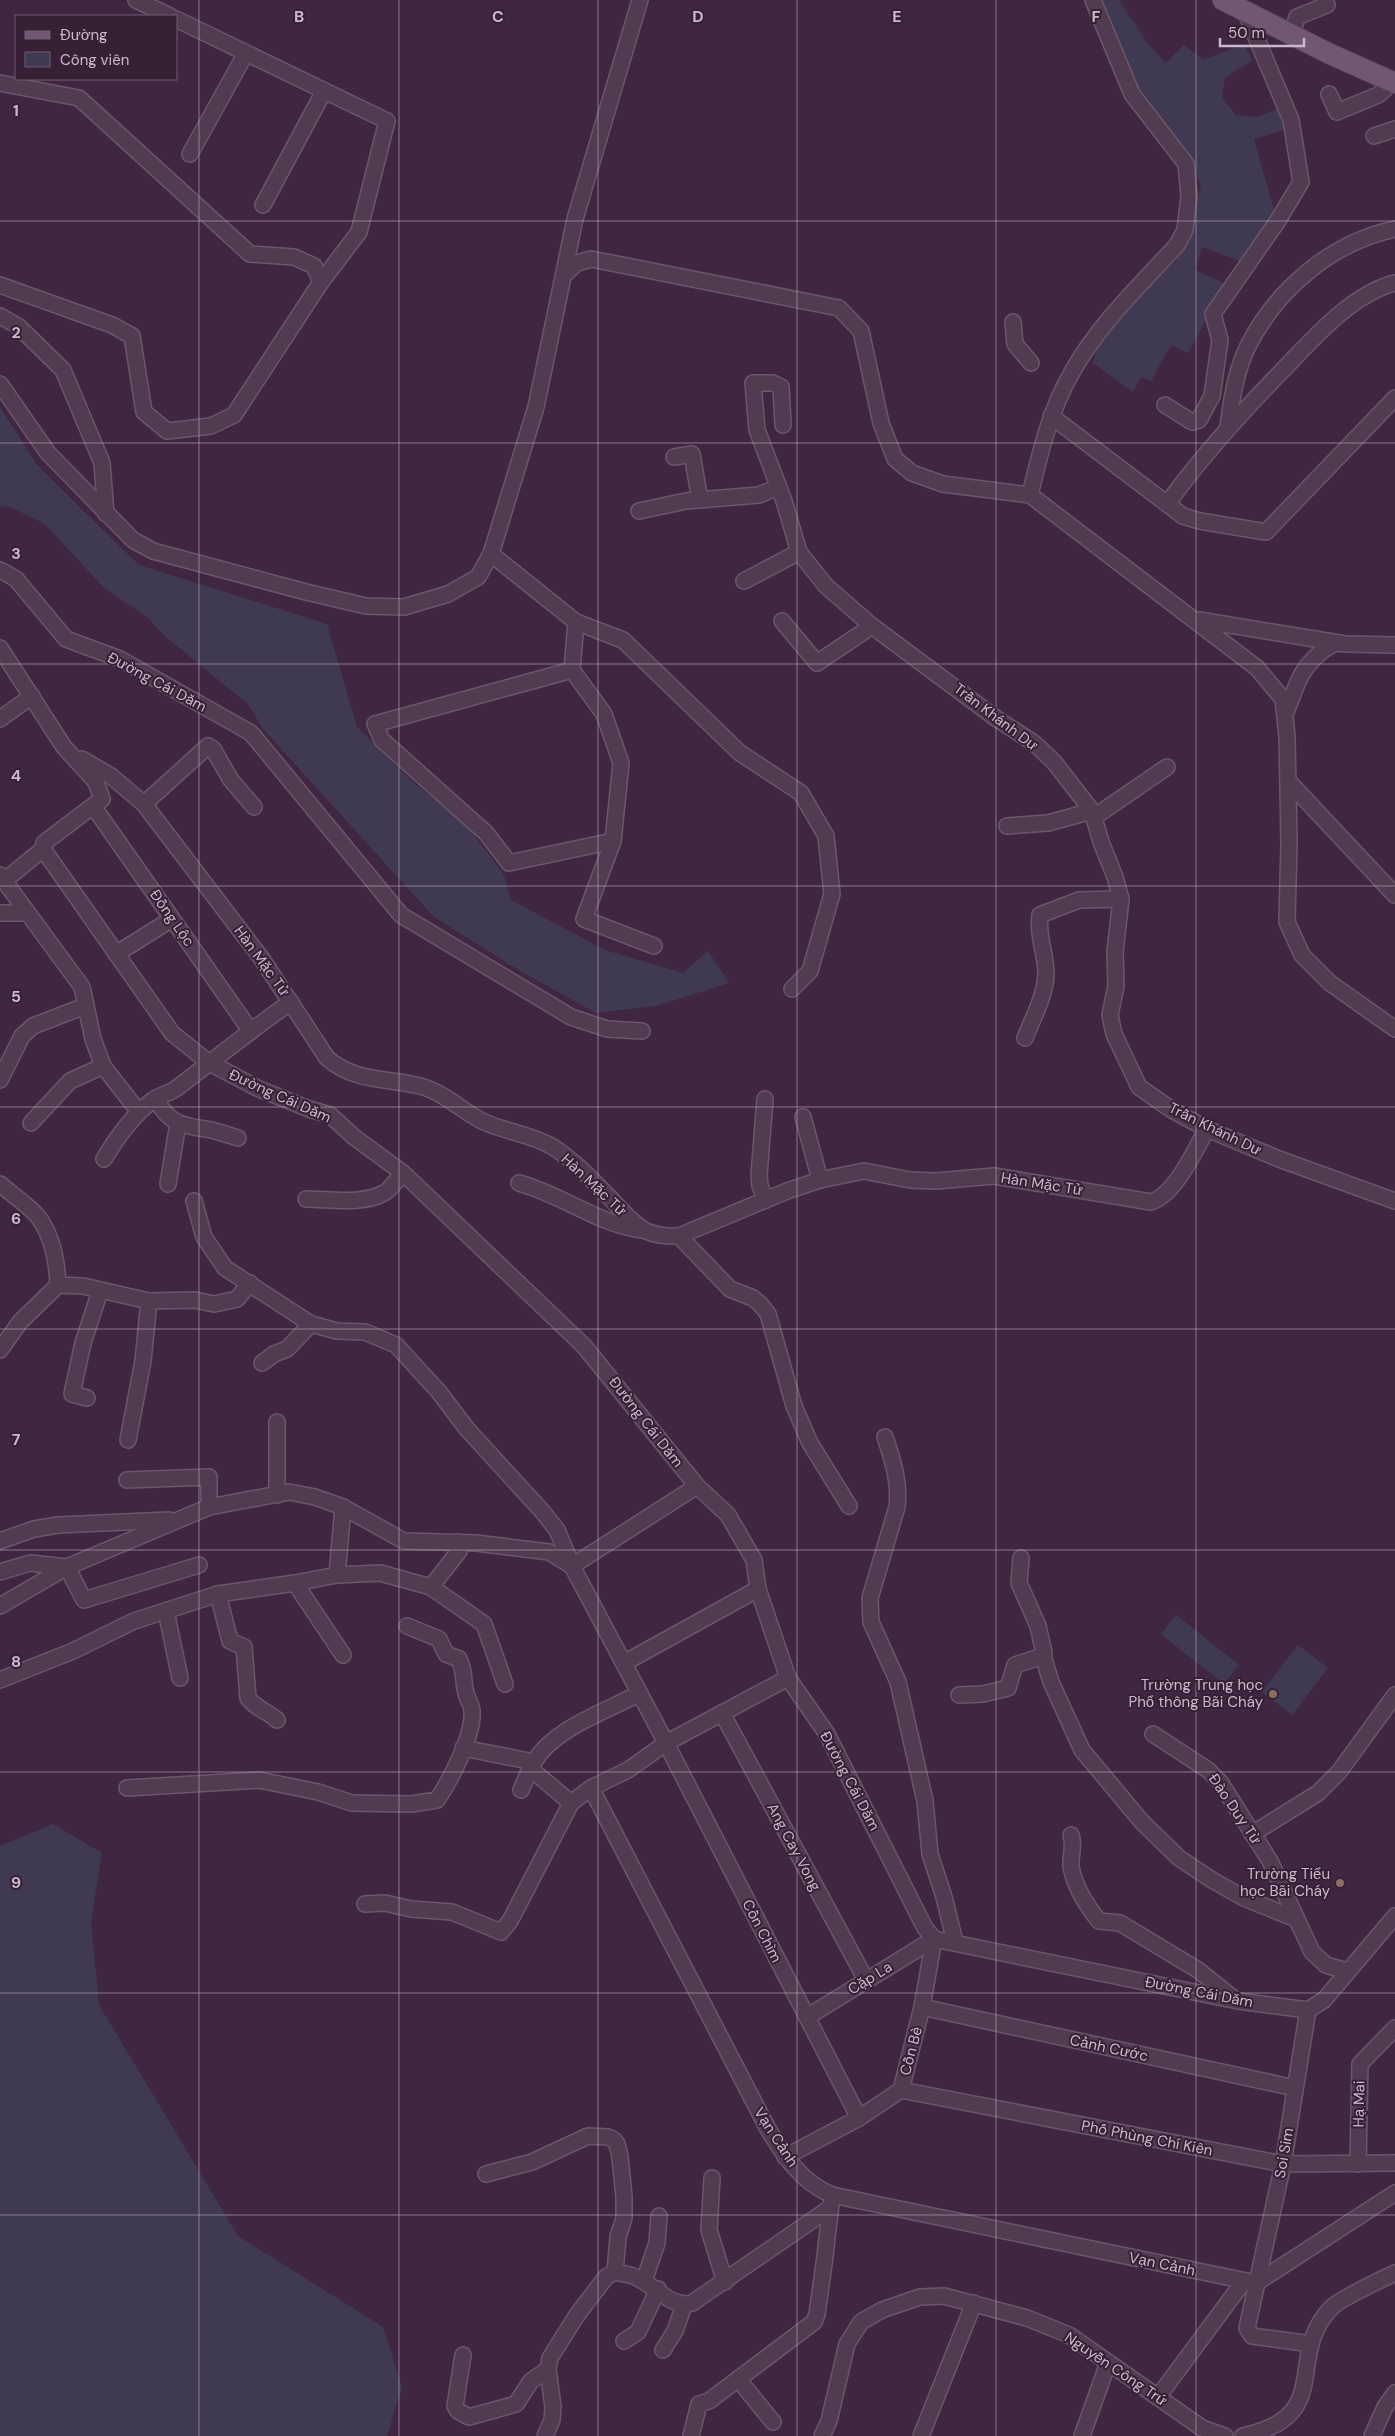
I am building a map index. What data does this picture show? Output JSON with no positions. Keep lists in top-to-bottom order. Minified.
{"streets":{"street":["Đường Cái Dăm","Trần Khánh Dư","Đồng Lộc","Hàn Mặc Tử","Đào Duy Từ","Ang Cay Vong","Cồn Chìm","Cặp La","Cảnh Cước","Cồn Bè","Hạ Mai","Vạn Cảnh","Phố Phùng Chí Kiên","Soi Sim","Nguyễn Công Trứ"]},"crossings":[["Đường Cái Dăm","Cặp La"],["Đường Cái Dăm","Cồn Bè"],["Đường Cái Dăm","Soi Sim"],["Trần Khánh Dư","Hàn Mặc Tử"],["Ang Cay Vong","Cặp La"],["Cồn Chìm","Cặp La"],["Cồn Chìm","Cồn Bè"],["Cặp La","Cồn Bè"],["Cảnh Cước","Cồn Bè"],["Cảnh Cước","Soi Sim"],["Cồn Bè","Vạn Cảnh"],["Cồn Bè","Phố Phùng Chí Kiên"],["Hạ Mai","Phố Phùng Chí Kiên"],["Vạn Cảnh","Soi Sim"],["Phố Phùng Chí Kiên","Soi Sim"]],"places":["Trường Trung học Phổ thông Bãi Cháy","Trường Tiểu học Bãi Cháy"],"legend":["Đường","Công viên"],"scale_bar":"50 m","grid":{"columns":["B","C","D","E","F"],"rows":["1","2","3","4","5","6","7","8","9"]}}
